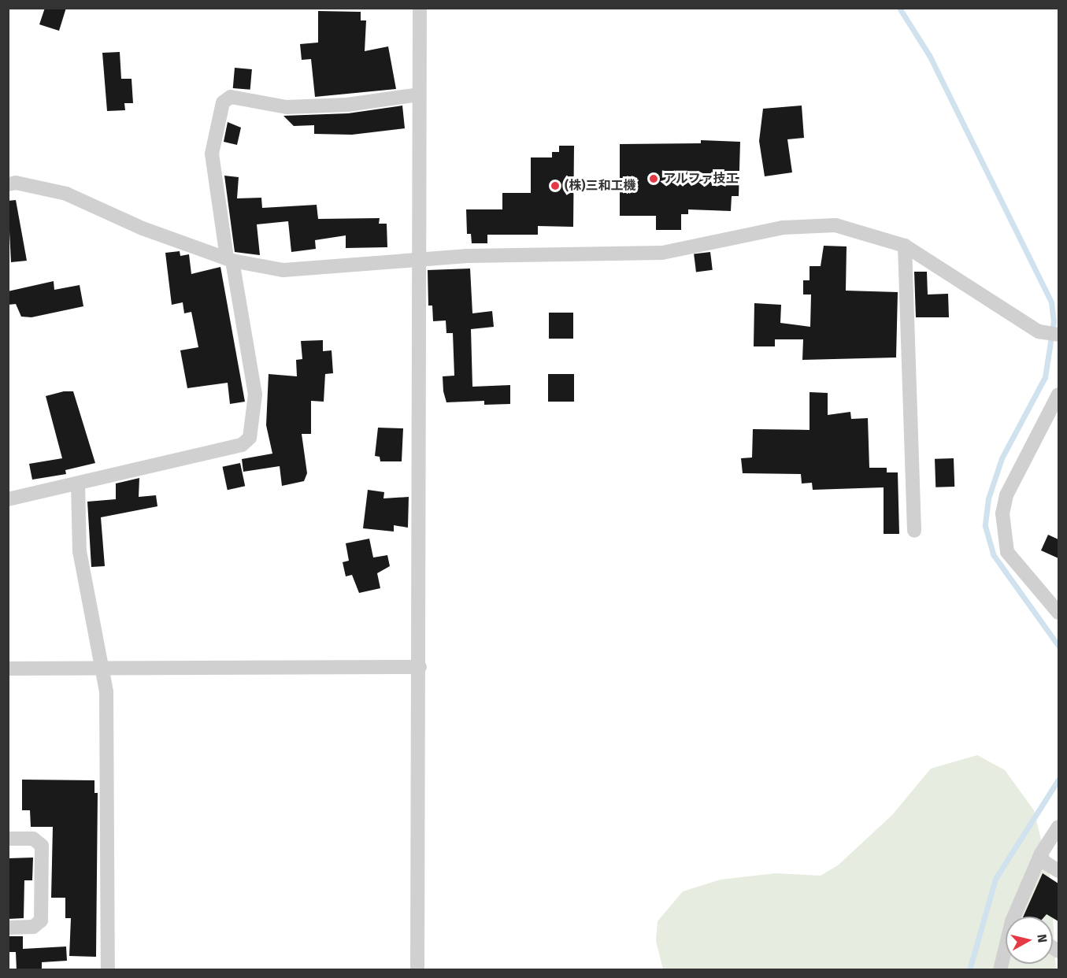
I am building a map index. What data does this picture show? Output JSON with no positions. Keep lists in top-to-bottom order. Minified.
{"places":["アルファ技工","(株)三和工機"],"north":"right"}
